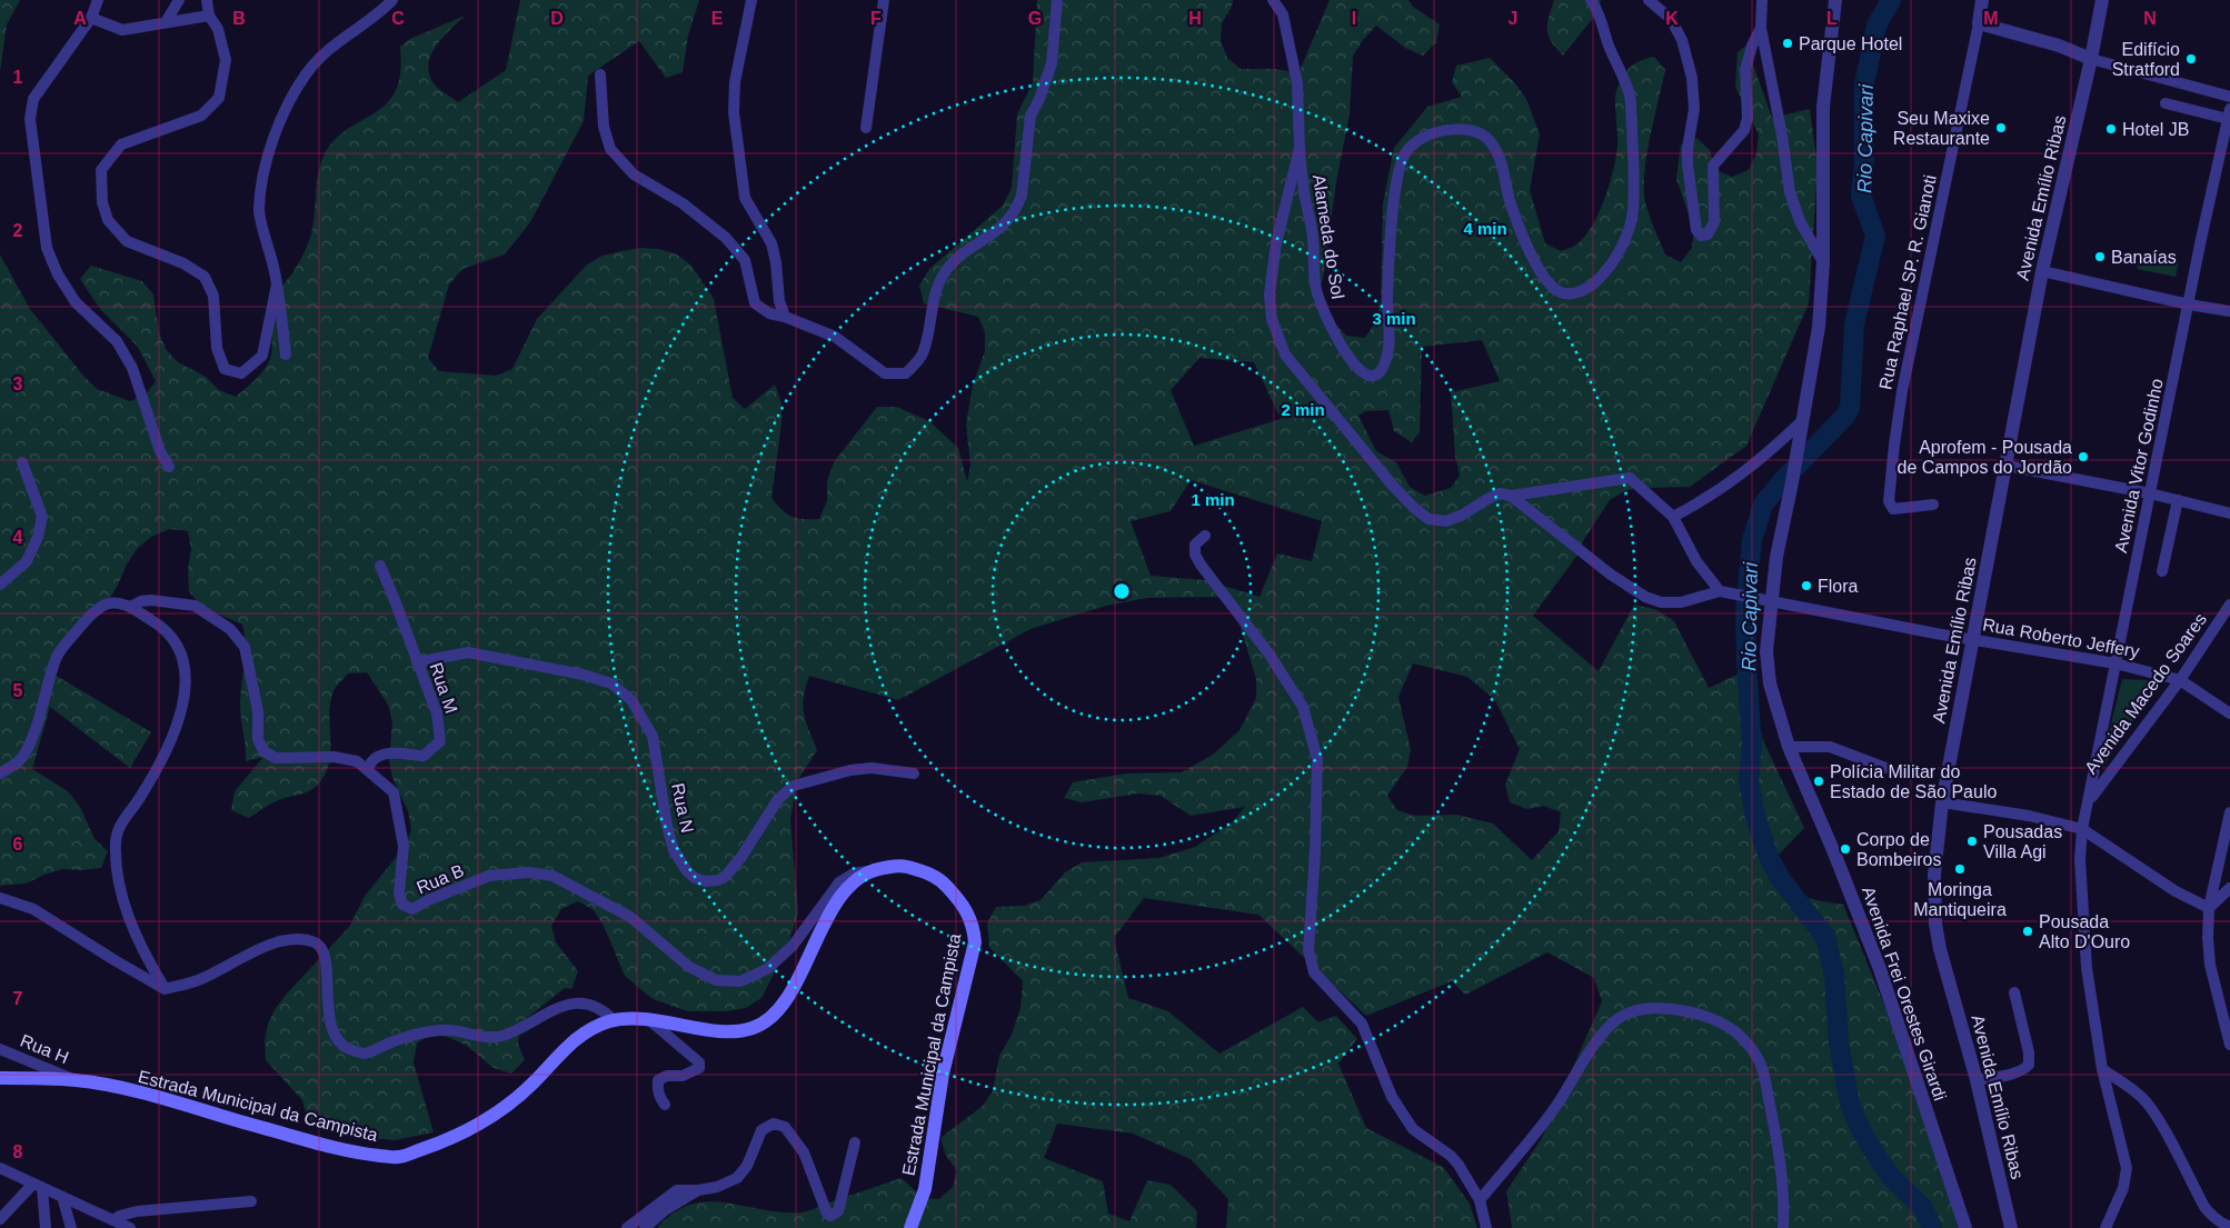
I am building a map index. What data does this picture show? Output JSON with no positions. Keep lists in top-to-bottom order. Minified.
{"streets":{"main road":["Estrada Municipal da Campista"],"street":["Avenida Emílio Ribas","Alameda do Sol","Rua Raphael SP. R. Gianoti","Avenida Vitor Godinho","Rua Roberto Jeffery","Rua M","Avenida Macedo Soares","Rua N","Rua B","Avenida Frei Orestes Girardi","Rua H"]},"crossings":[["Avenida Emílio Ribas","Rua Roberto Jeffery"],["Avenida Vitor Godinho","Rua Roberto Jeffery"],["Avenida Vitor Godinho","Avenida Macedo Soares"],["Rua Roberto Jeffery","Avenida Macedo Soares"],["Rua Roberto Jeffery","Avenida Frei Orestes Girardi"],["Rua M","Rua N"],["Rua M","Rua B"],["Rua B","Estrada Municipal da Campista"],["Rua H","Estrada Municipal da Campista"]],"water":["Rio Capivari"],"places":["Parque Hotel","Edifício Stratford","Seu Maxixe Restaurante","Hotel JB","Banaías","Aprofem - Pousada de Campos do Jordão","Flora","Polícia Militar do Estado de São Paulo","Pousadas Villa Agi","Corpo de Bombeiros","Moringa Mantiqueira","Pousada Alto D'Ouro"],"grid":{"columns":["A","B","C","D","E","F","G","H","I","J","K","L","M","N"],"rows":["1","2","3","4","5","6","7","8"]},"rings":["4 min","3 min","2 min","1 min"]}
